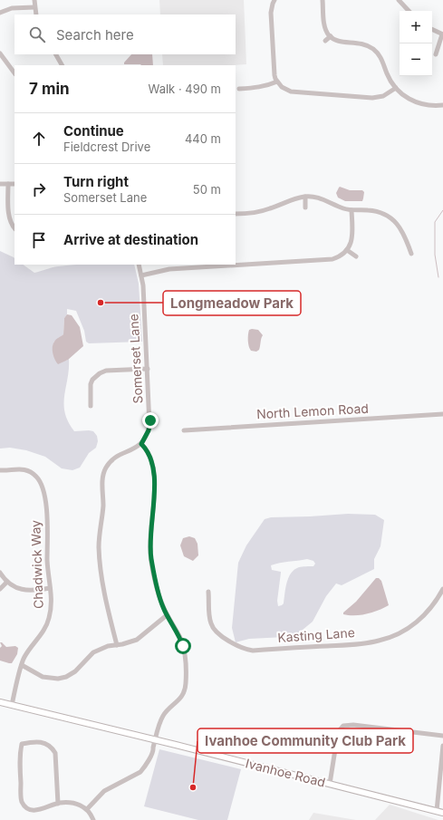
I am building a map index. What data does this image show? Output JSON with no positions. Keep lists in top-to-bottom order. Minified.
{"streets":{"main road":["Ivanhoe Road"],"street":["Somerset Lane","North Lemon Road","Chadwick Way","Kasting Lane"]},"crossings":[["Chadwick Way","Ivanhoe Road"]],"places":["Longmeadow Park","Ivanhoe Community Club Park"],"page":{"map_buttons":["+","−"],"search":"Search here","heading":["7 min","Walk · 490 m"],"list":[["Continue","Fieldcrest Drive","440 m"],["Turn right","Somerset Lane","50 m"],"Arrive at destination"]}}
